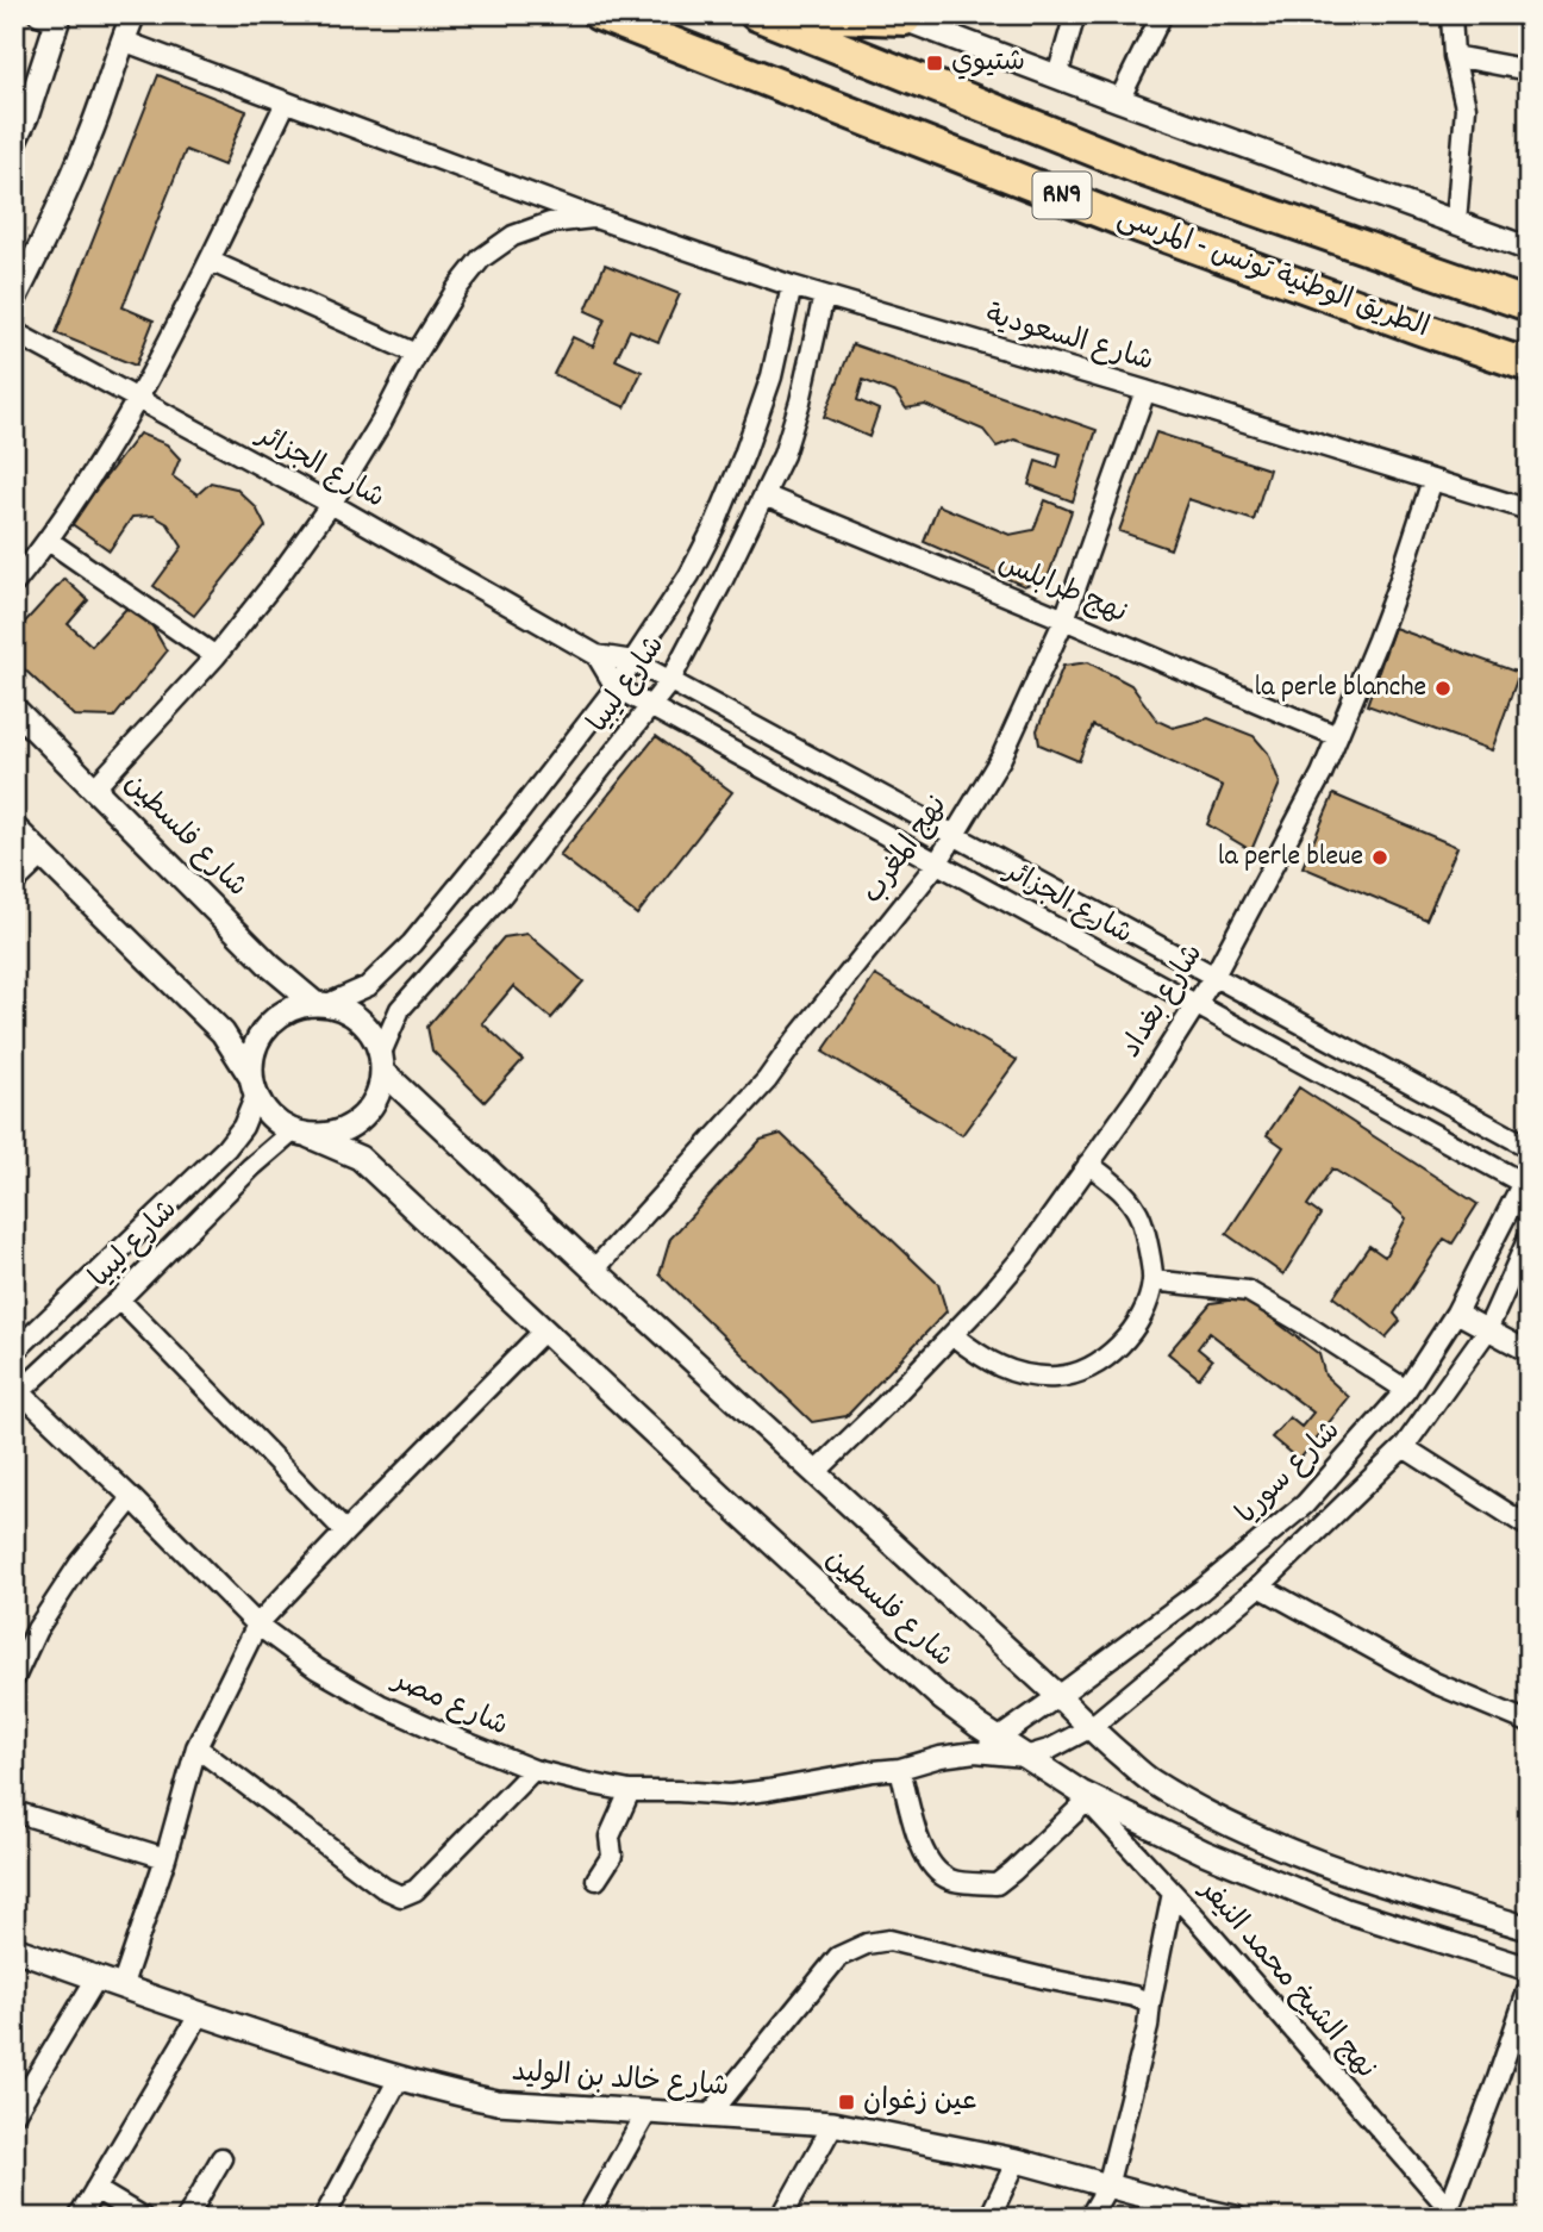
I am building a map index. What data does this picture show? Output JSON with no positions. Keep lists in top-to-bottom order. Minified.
{"streets":{"highway":["RN9","الطريق الوطنية تونس - المرسى"],"street":["شارع السعودية","شارع الجزائر","نهج طرابلس","شارع ليبيا","شارع فلسطين","نهج المغرب","شارع بغداد","شارع سوريا","شارع مصر","نهج الشيخ محمد النيفر","شارع خالد بن الوليد"]},"crossings":[["شارع السعودية","شارع ليبيا"],["شارع السعودية","نهج المغرب"],["شارع السعودية","شارع بغداد"],["شارع الجزائر","شارع ليبيا"],["شارع الجزائر","نهج المغرب"],["شارع الجزائر","شارع بغداد"],["شارع الجزائر","شارع سوريا"],["نهج طرابلس","شارع ليبيا"],["نهج طرابلس","نهج المغرب"],["نهج طرابلس","شارع بغداد"],["شارع ليبيا","شارع فلسطين"],["شارع ليبيا","شارع مصر"],["شارع فلسطين","نهج المغرب"],["شارع فلسطين","شارع بغداد"],["شارع فلسطين","شارع سوريا"],["شارع فلسطين","شارع مصر"],["شارع فلسطين","نهج الشيخ محمد النيفر"],["شارع سوريا","شارع مصر"]],"places":{"transit":["شتيوي","عين زغوان"],"other":["la perle blanche","la perle bleue"]}}
